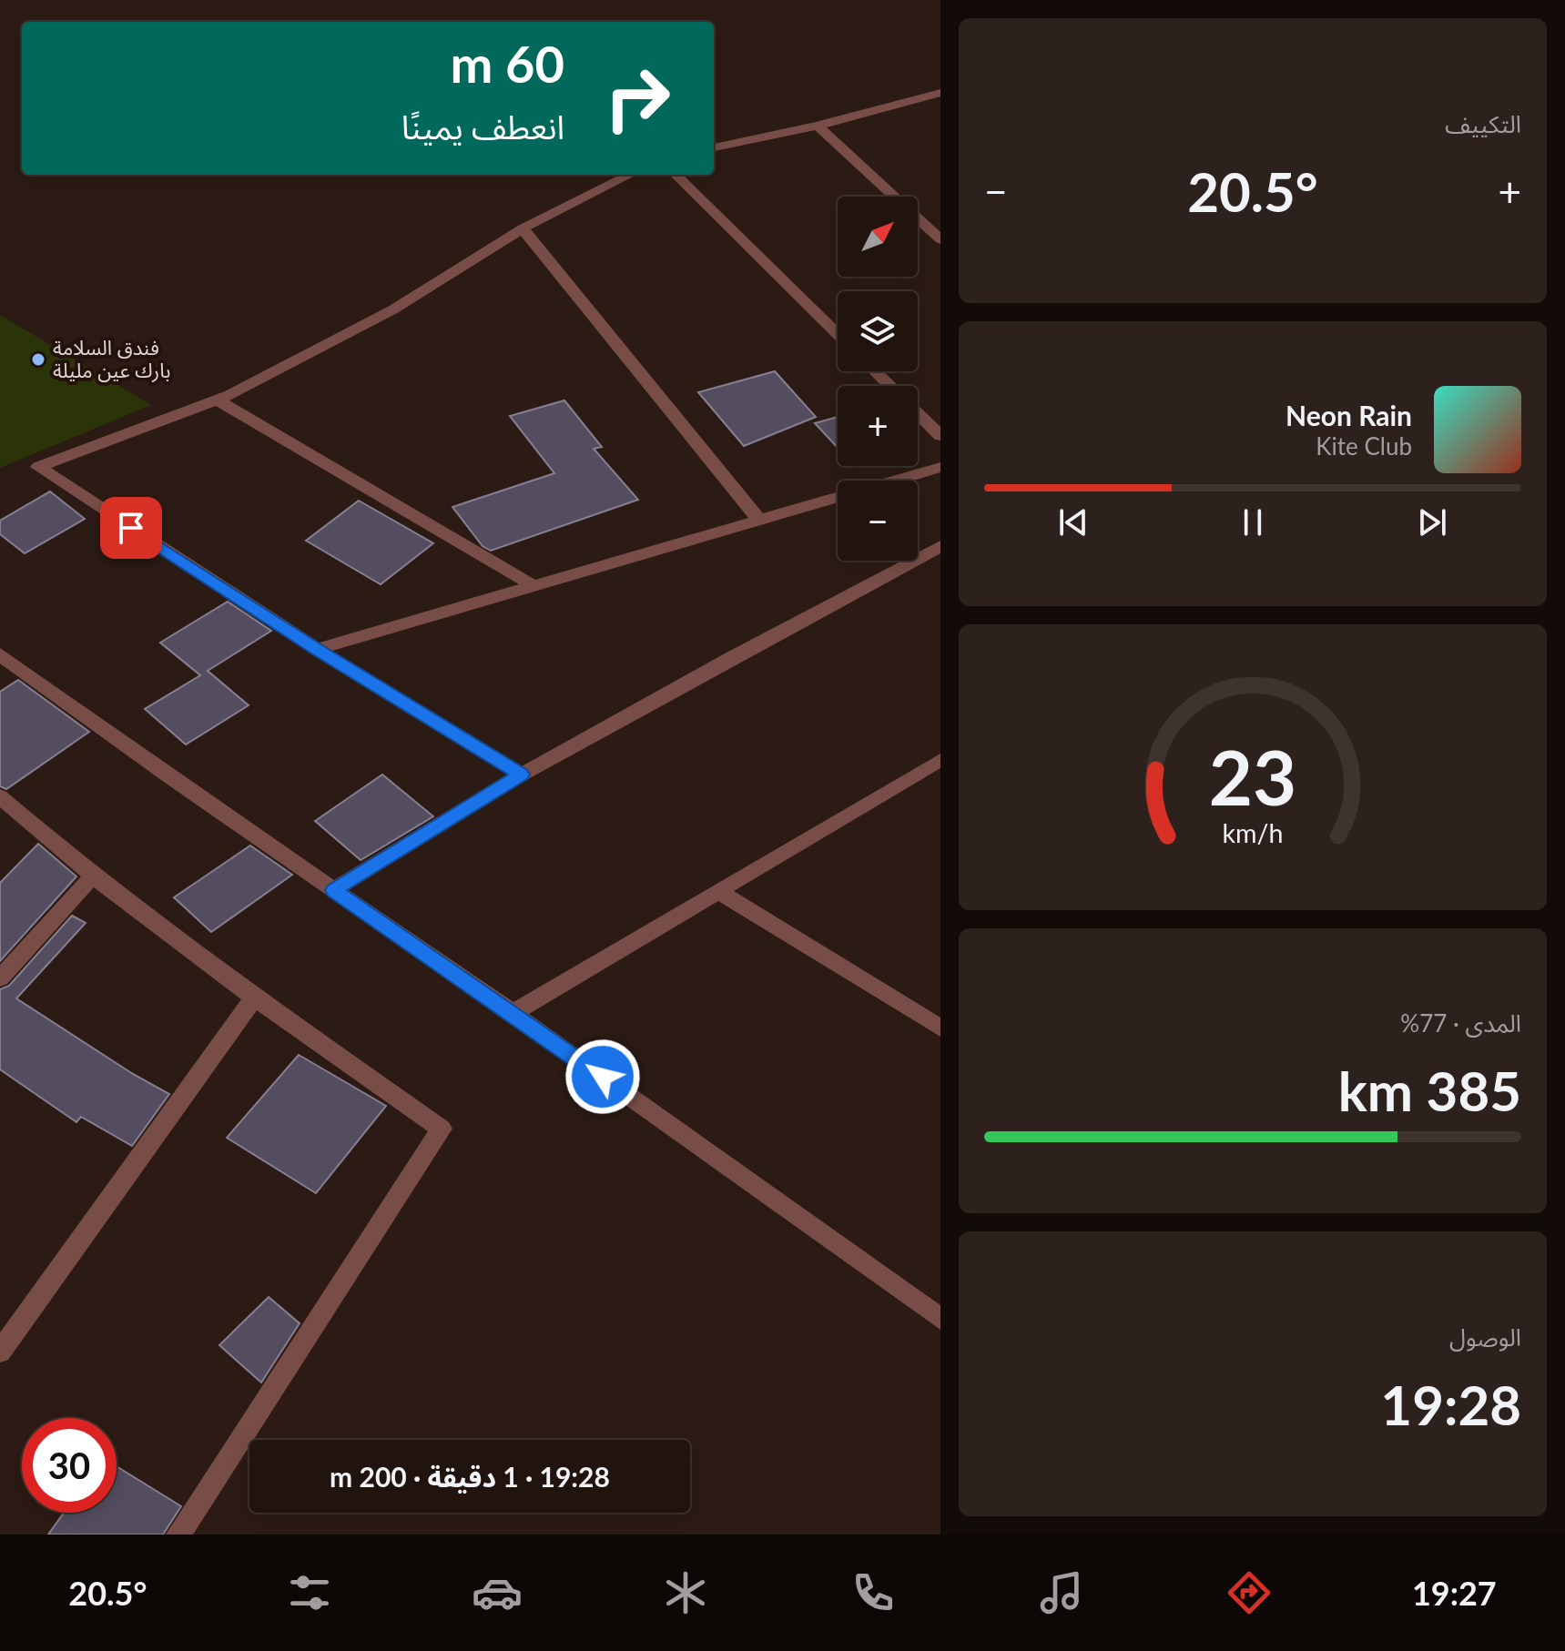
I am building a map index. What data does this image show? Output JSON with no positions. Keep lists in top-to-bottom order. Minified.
{"places":["فندق السلامة بارك عين مليلة"],"north":"top right","page":{"tile":["التكييف",["المدى · 77%","385 km"],["الوصول","19:28"]],"turn":["60 m","انعطف يمينًا"],"heat":["−","20.5°","+"],"map_buttons":["+","−"],"song":["Neon Rain","Kite Club"],"limit":"30","trip":"19:28 · 1 دقيقة · 200 m","tabs":["19:27","20.5°"],"gauge":["23","km/h"]}}
